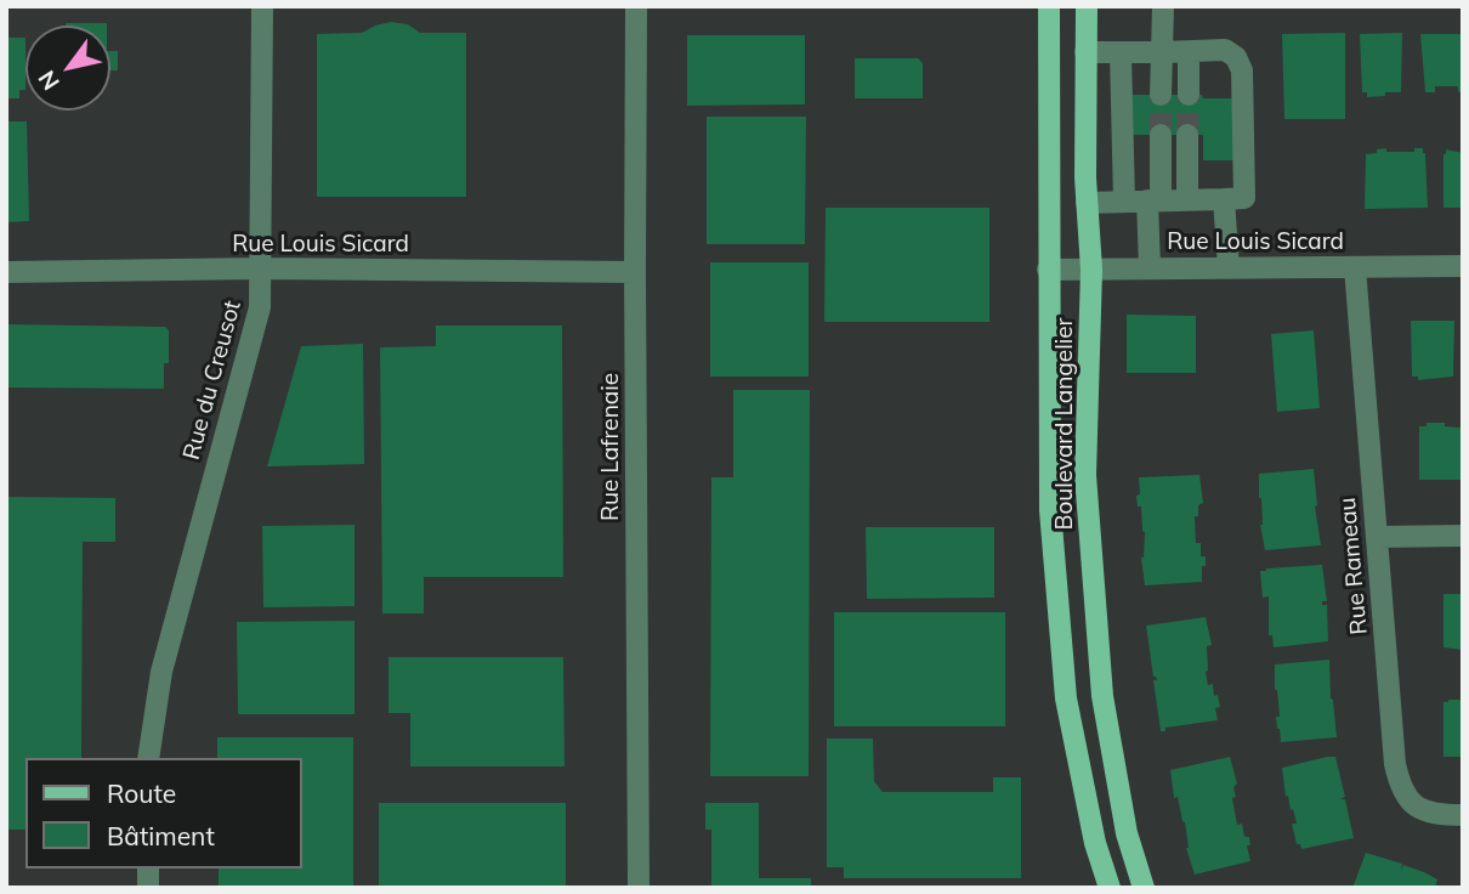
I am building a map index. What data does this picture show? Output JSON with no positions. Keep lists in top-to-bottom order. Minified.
{"streets":{"main road":["Boulevard Langelier"],"street":["Rue Louis Sicard","Rue du Creusot","Rue Lafrenaie","Rue Rameau"]},"crossings":[["Rue Louis Sicard","Rue du Creusot"],["Rue Louis Sicard","Boulevard Langelier"],["Rue Louis Sicard","Rue Lafrenaie"],["Rue Louis Sicard","Rue Rameau"]],"legend":["Route","Bâtiment"],"north":"bottom left"}
